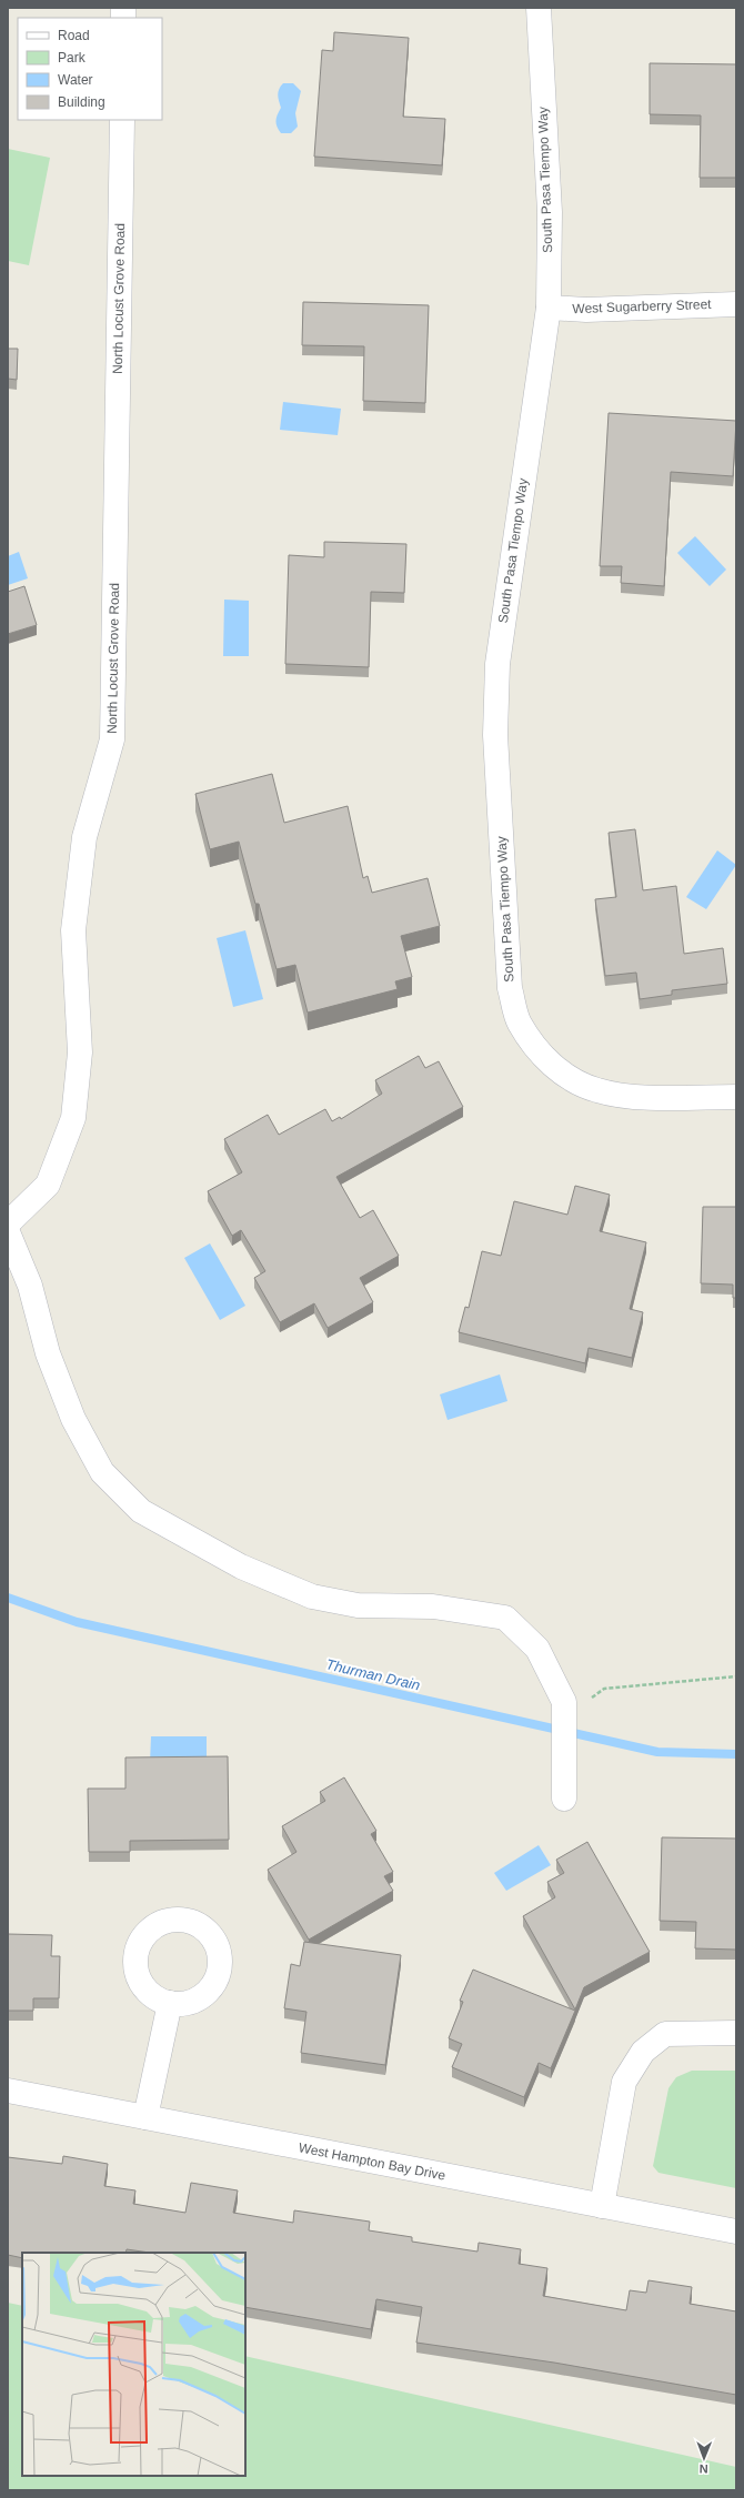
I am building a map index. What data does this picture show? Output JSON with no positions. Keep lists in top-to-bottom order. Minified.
{"streets":{"street":["South Pasa Tiempo Way","North Locust Grove Road","West Sugarberry Street","West Hampton Bay Drive"]},"crossings":[["South Pasa Tiempo Way","West Sugarberry Street"]],"water":["Thurman Drain"],"legend":["Road","Park","Water","Building"],"north":"bottom"}
